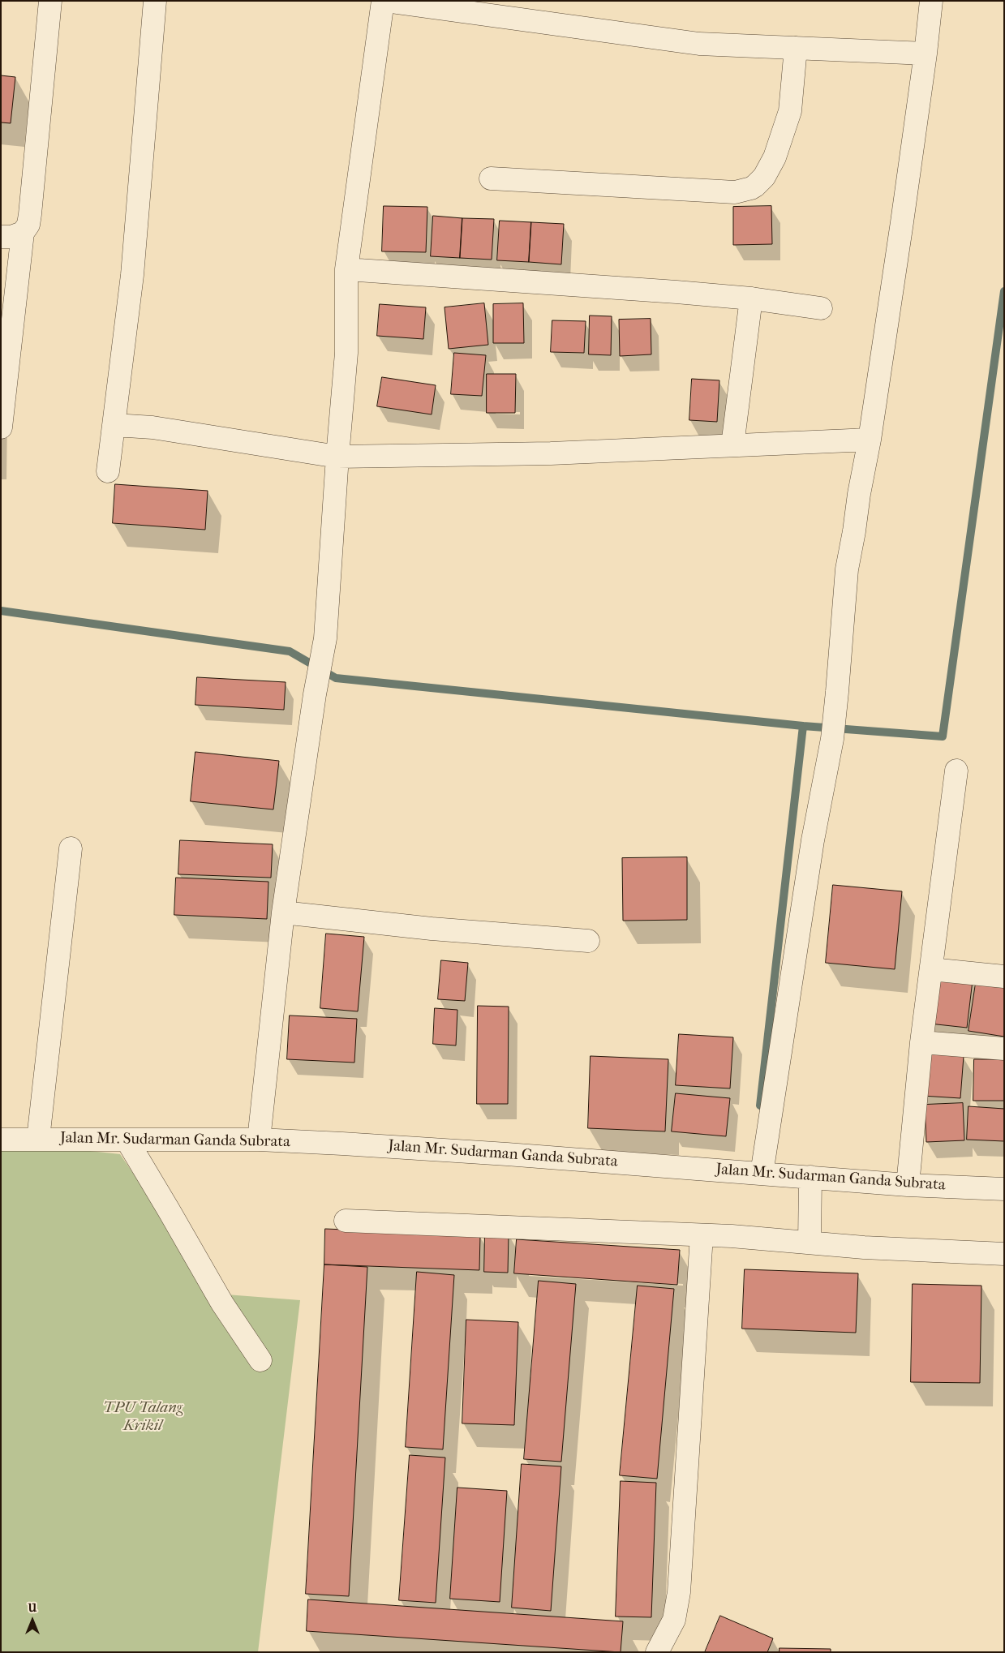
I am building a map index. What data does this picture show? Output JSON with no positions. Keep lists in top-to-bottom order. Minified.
{"streets":{"street":["Jalan Mr. Sudarman Ganda Subrata"]},"parks":["TPU Talang Krikil"],"north":"top"}
